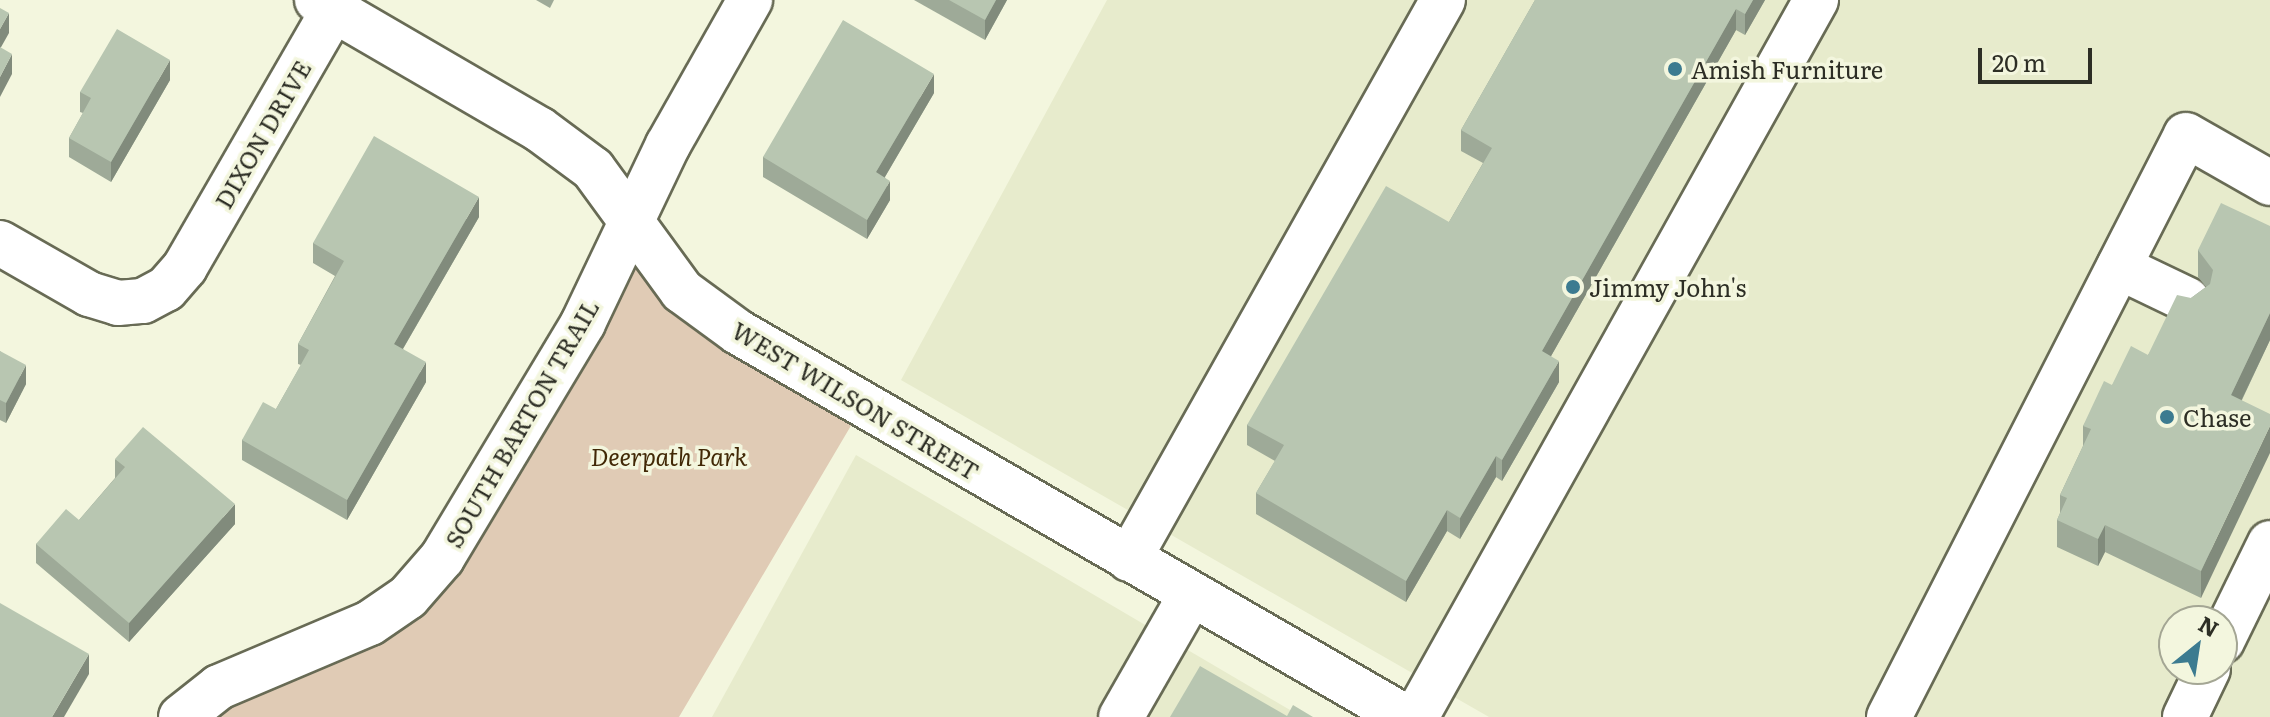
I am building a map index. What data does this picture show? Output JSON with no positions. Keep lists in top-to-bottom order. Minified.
{"streets":{"street":["DIXON DRIVE","WEST WILSON STREET","SOUTH BARTON TRAIL"]},"crossings":[["DIXON DRIVE","WEST WILSON STREET"],["WEST WILSON STREET","SOUTH BARTON TRAIL"]],"parks":["Deerpath Park"],"places":["Amish Furniture","Jimmy John's","Chase"],"scale_bar":"20 m","north":"top right"}
